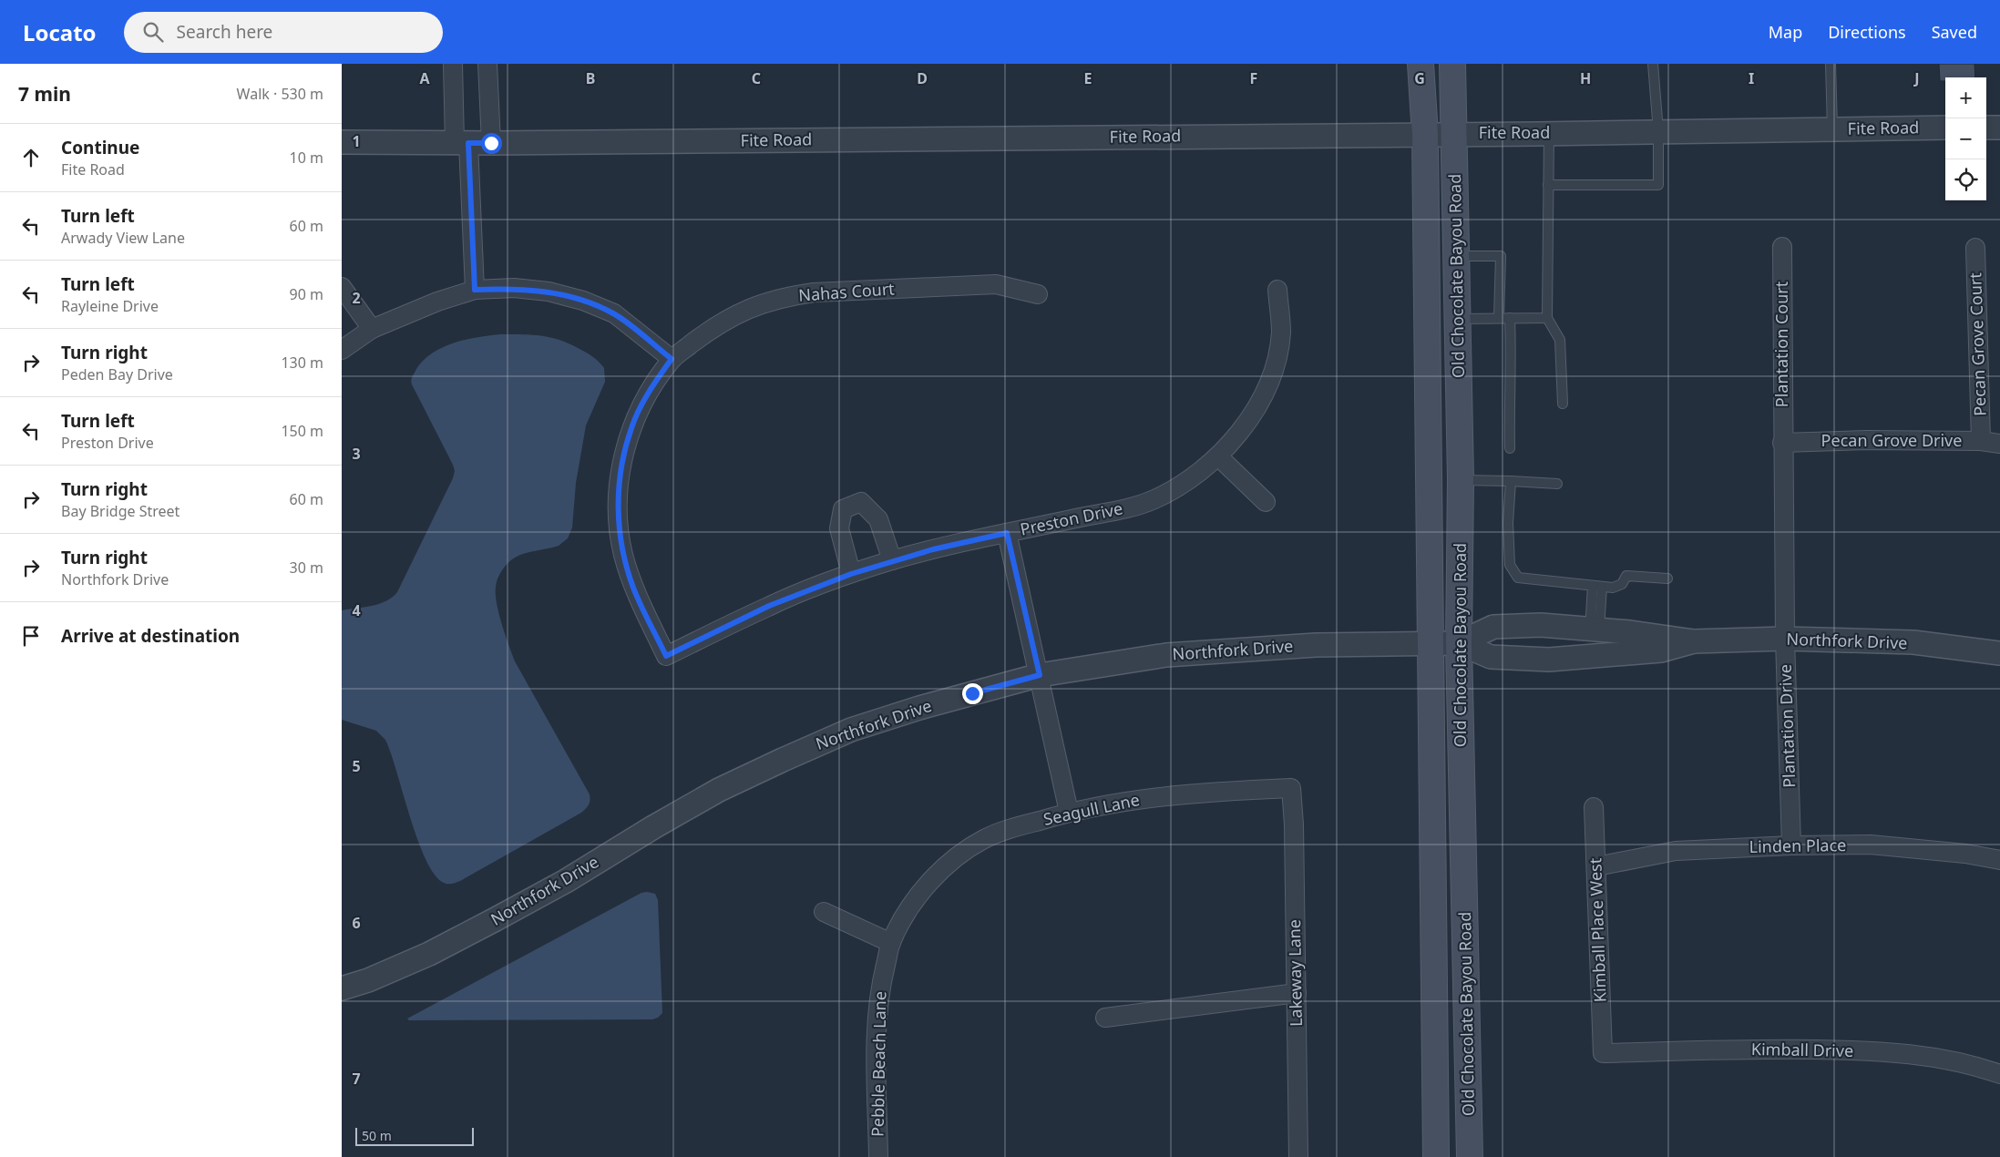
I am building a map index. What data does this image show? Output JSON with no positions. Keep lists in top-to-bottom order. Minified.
{"streets":{"main road":["Old Chocolate Bayou Road"],"street":["Fite Road","Nahas Court","Plantation Court","Pecan Grove Court","Pecan Grove Drive","Preston Drive","Northfork Drive","Plantation Drive","Seagull Lane","Linden Place","Kimball Place West","Lakeway Lane","Kimball Drive","Pebble Beach Lane"]},"crossings":[["Fite Road","Old Chocolate Bayou Road"],["Old Chocolate Bayou Road","Northfork Drive"],["Nahas Court","Preston Drive"],["Plantation Court","Pecan Grove Drive"],["Plantation Court","Plantation Drive"],["Pecan Grove Court","Pecan Grove Drive"],["Pecan Grove Drive","Plantation Drive"],["Northfork Drive","Plantation Drive"],["Plantation Drive","Linden Place"],["Seagull Lane","Lakeway Lane"],["Seagull Lane","Pebble Beach Lane"],["Linden Place","Kimball Place West"],["Kimball Place West","Kimball Drive"]],"scale_bar":"50 m","page":{"header":"Locato","search":"Search here","nav":["Map","Directions","Saved"],"heading":["7 min","Walk · 530 m"],"map_buttons":["+","−"],"list":[["Continue","Fite Road","10 m"],["Turn left","Arwady View Lane","60 m"],["Turn left","Rayleine Drive","90 m"],["Turn right","Peden Bay Drive","130 m"],["Turn left","Preston Drive","150 m"],["Turn right","Bay Bridge Street","60 m"],["Turn right","Northfork Drive","30 m"],"Arrive at destination"],"scale":"50 m"},"grid":{"columns":["A","B","C","D","E","F","G","H","I","J"],"rows":["1","2","3","4","5","6","7"]}}
